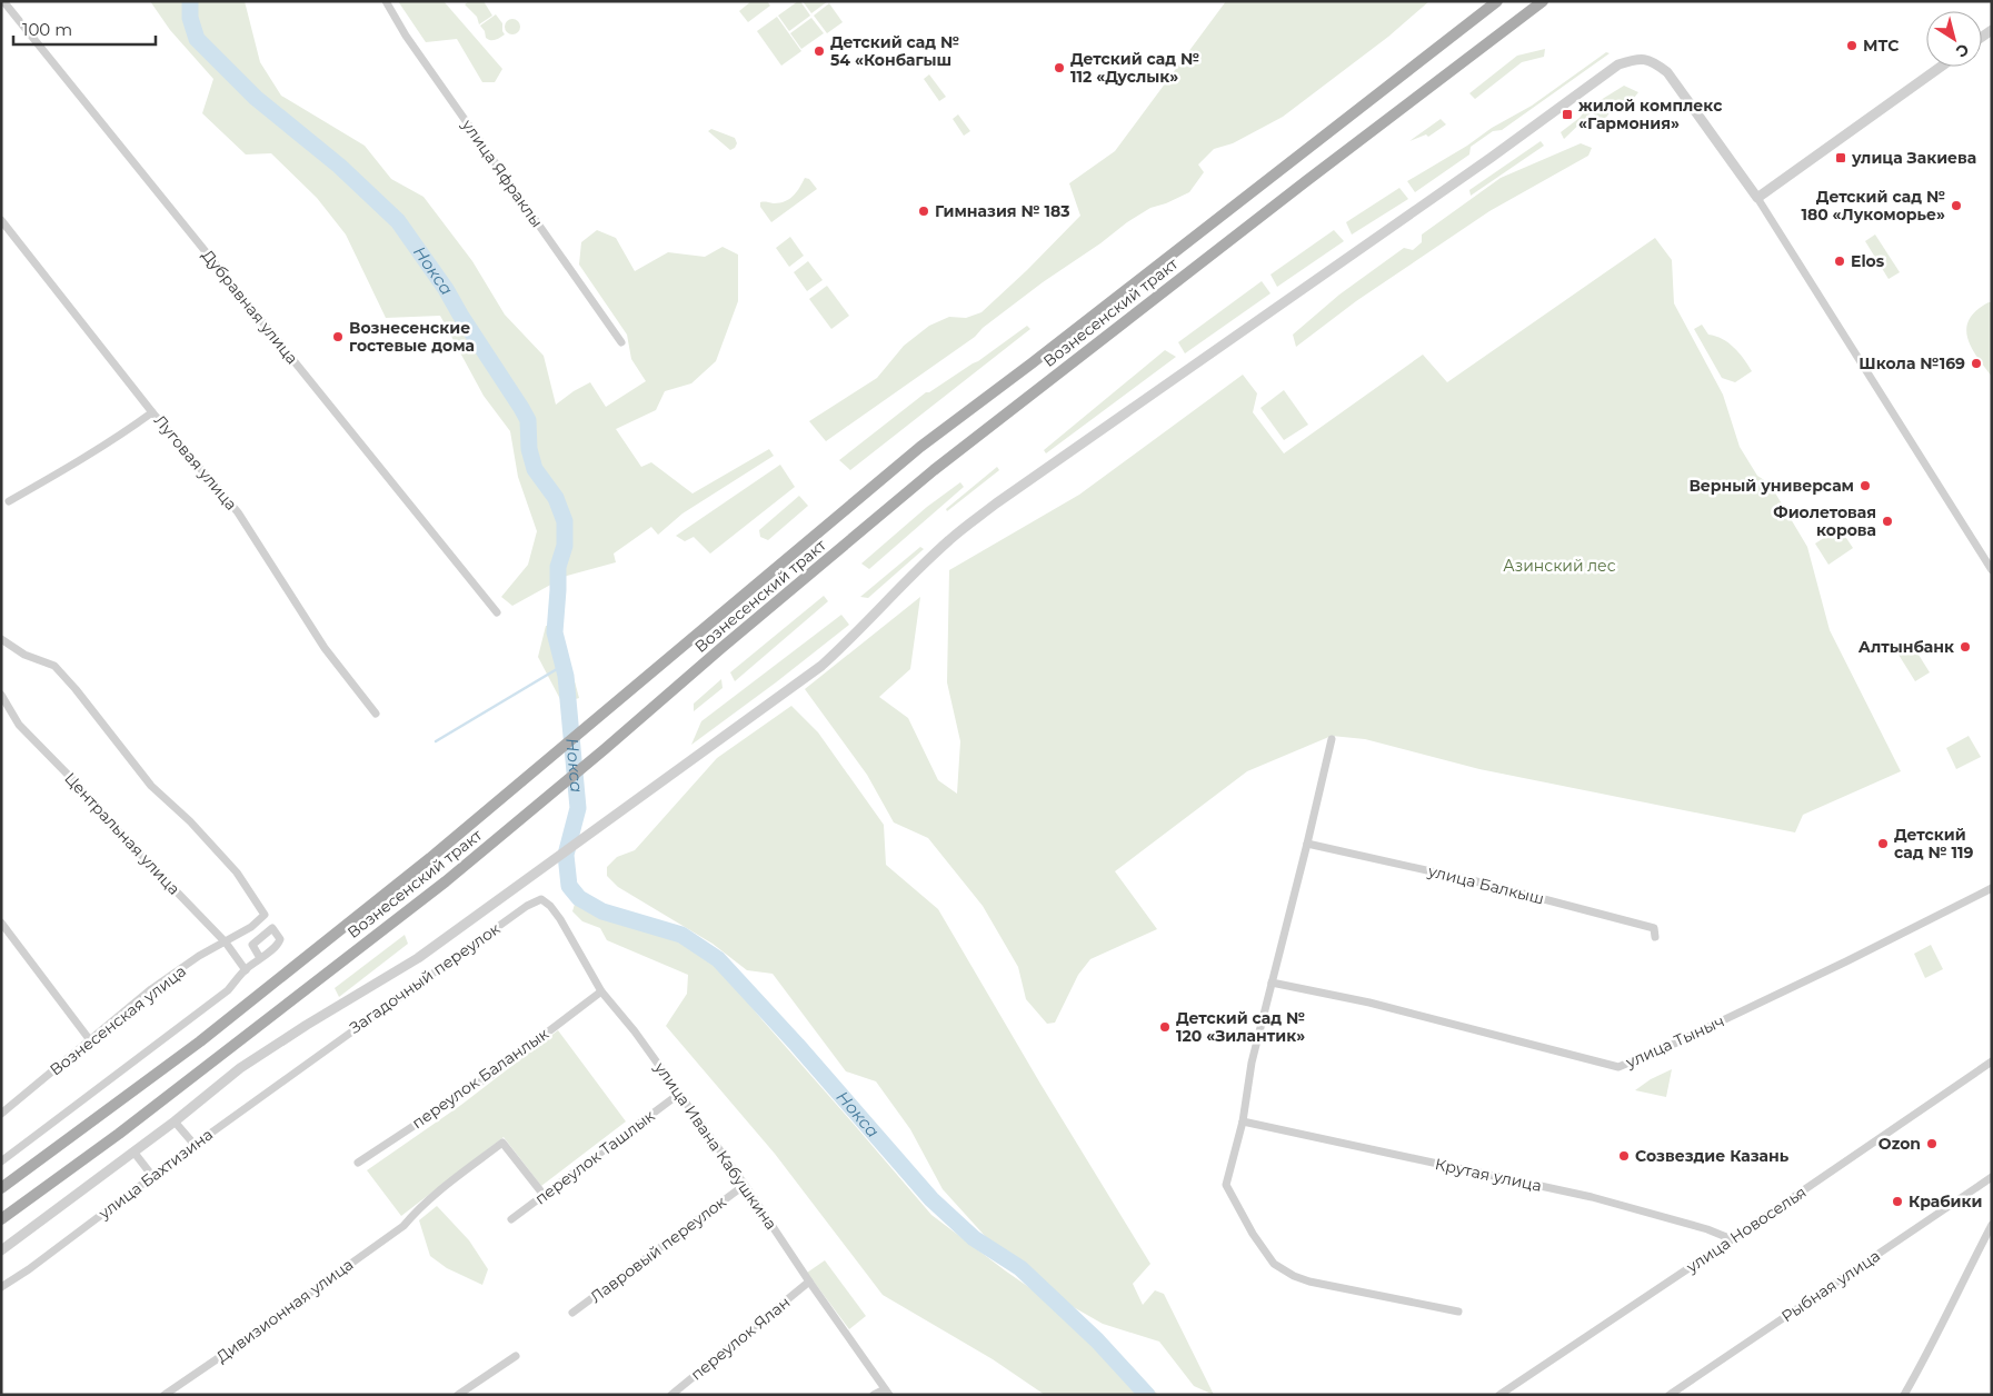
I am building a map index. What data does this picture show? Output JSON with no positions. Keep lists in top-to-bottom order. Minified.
{"streets":{"main road":["Вознесенский тракт"],"street":["улица Яфраклы","Дубравная улица","Луговая улица","Центральная улица","улица Балкыш","Загадочный переулок","Вознесенская улица","улица Тыныч","переулок Баланлык","улица Ивана Кабушкина","переулок Ташлык","улица Бахтизина","Крутая улица","улица Новоселья","Лавровый переулок","Рыбная улица","Дивизионная улица","переулок Ялан"]},"crossings":[["Центральная улица","Вознесенская улица"],["Загадочный переулок","улица Ивана Кабушкина"],["Загадочный переулок","улица Бахтизина"],["переулок Баланлык","улица Ивана Кабушкина"],["улица Ивана Кабушкина","переулок Ташлык"],["улица Ивана Кабушкина","Лавровый переулок"],["улица Ивана Кабушкина","переулок Ялан"],["переулок Ташлык","Дивизионная улица"],["Крутая улица","улица Новоселья"]],"water":["Нокса"],"parks":["Азинский лес"],"places":{"other":["МТС","Детский сад № 54 «Конбагыш","Детский сад № 112 «Дуслык»","Детский сад № 180 «Лукоморье»","Гимназия № 183","Elos","Вознесенские гостевые дома","Школа №169","Верный универсам","Фиолетовая корова","Алтынбанк","Детский сад № 119","Детский сад № 120 «Зилантик»","Ozon","Созвездие Казань","Крабики"],"transit":["жилой комплекс «Гармония»","улица Закиева"]},"scale_bar":"100 m","north":"bottom right"}
